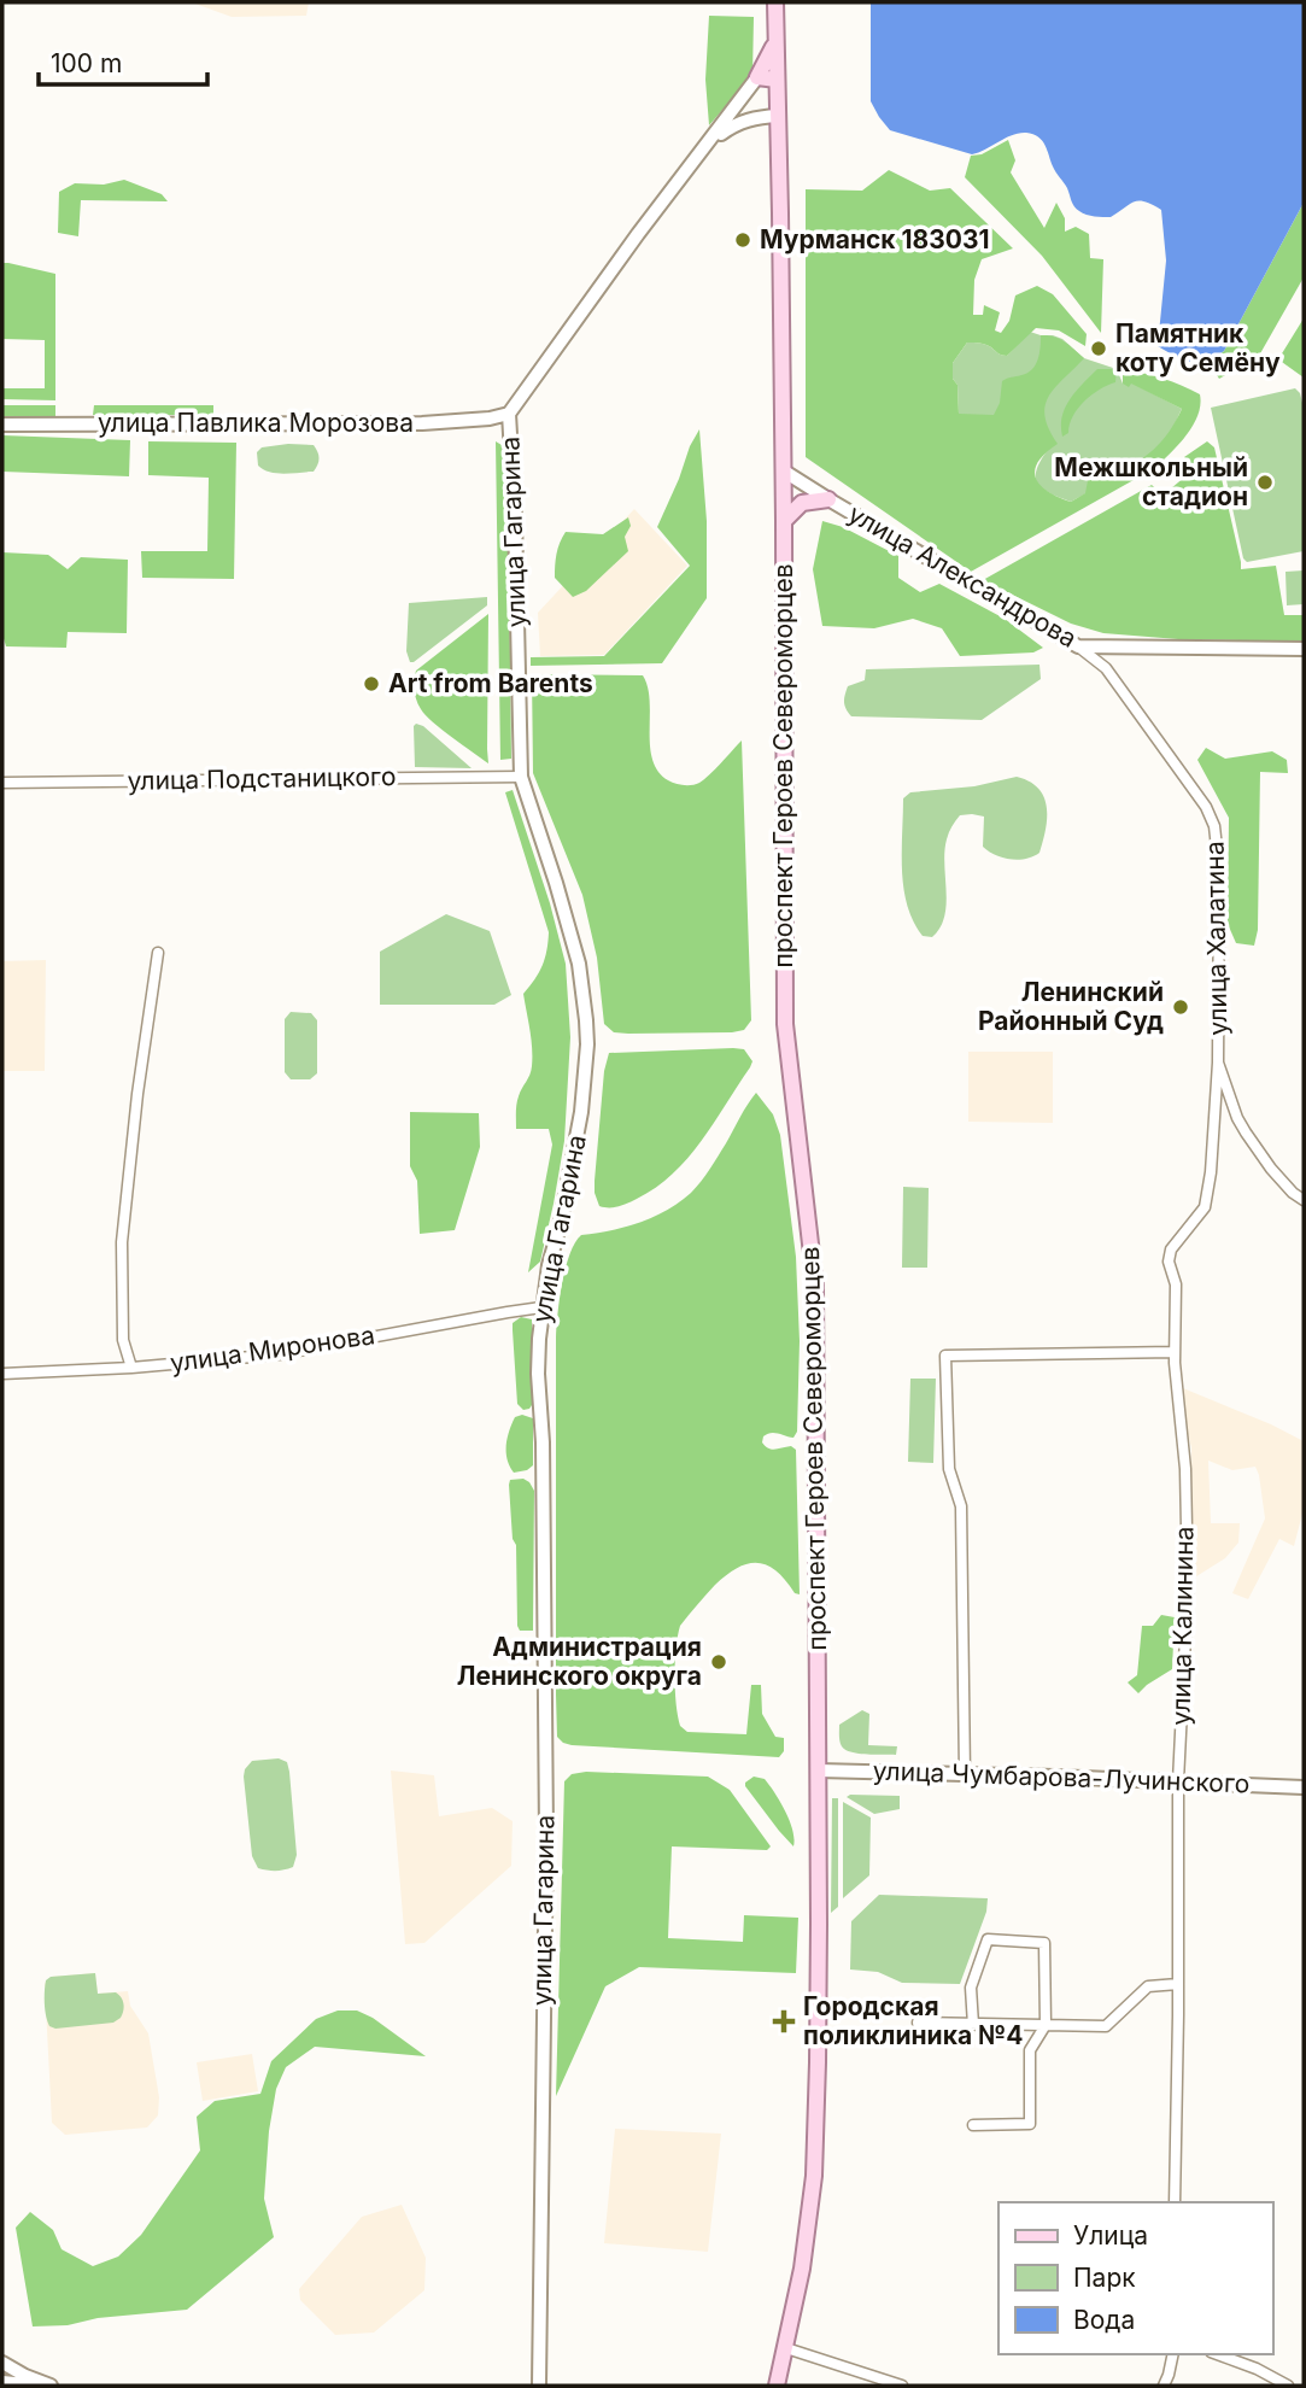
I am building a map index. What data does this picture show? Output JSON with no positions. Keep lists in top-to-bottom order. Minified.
{"streets":{"main road":["проспект Героев Североморцев"],"street":["улица Павлика Морозова","улица Гагарина","улица Александрова","улица Подстаницкого","улица Халатина","улица Миронова","улица Калинина","улица Чумбарова-Лучинского"]},"crossings":[["улица Павлика Морозова","улица Гагарина"],["улица Гагарина","проспект Героев Североморцев"],["улица Гагарина","улица Подстаницкого"],["улица Гагарина","улица Миронова"],["улица Александрова","проспект Героев Североморцев"],["улица Александрова","улица Халатина"],["проспект Героев Североморцев","улица Чумбарова-Лучинского"],["улица Халатина","улица Калинина"],["улица Калинина","улица Чумбарова-Лучинского"]],"places":{"other":["Мурманск 183031","Памятник коту Семёну","Межшкольный стадион","Art from Barents","Ленинский Районный Суд","Администрация Ленинского округа"],"health":["Городская поликлиника №4"]},"legend":["Улица","Парк","Вода"],"scale_bar":"100 m"}
